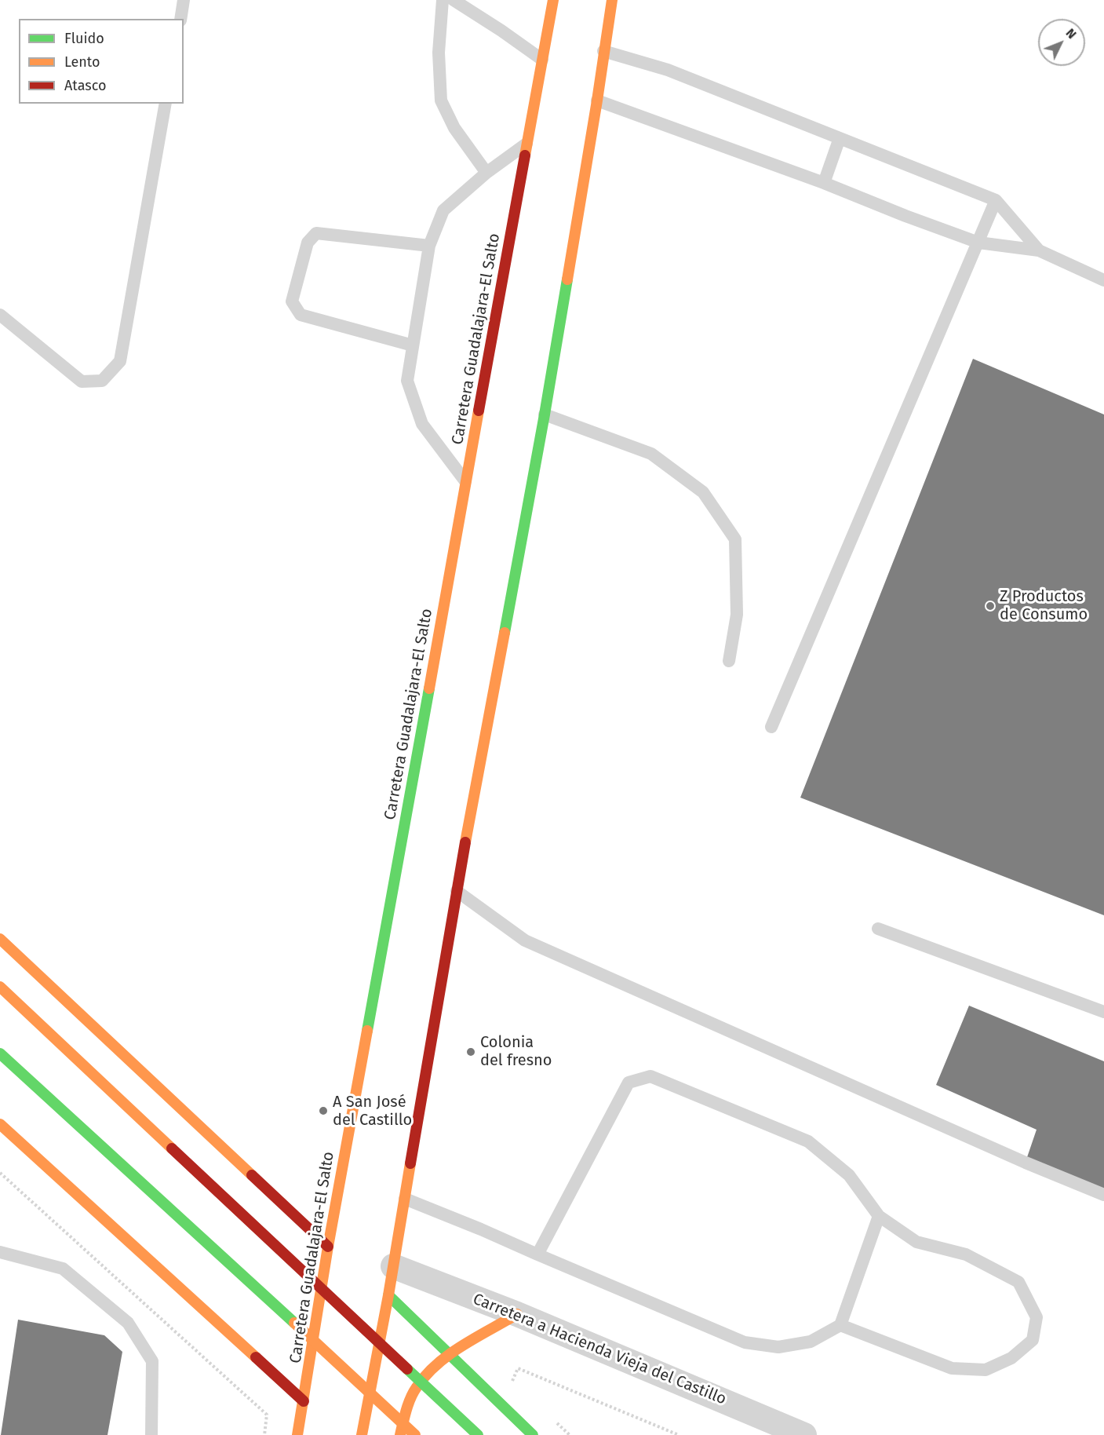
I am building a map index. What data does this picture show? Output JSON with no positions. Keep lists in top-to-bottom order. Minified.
{"streets":{"main road":["Carretera Guadalajara-El Salto"],"street":["Carretera a Hacienda Vieja del Castillo"]},"places":["Z Productos de Consumo","Colonia del fresno","A San José del Castillo"],"legend":["Fluido","Lento","Atasco"],"north":"top right"}
